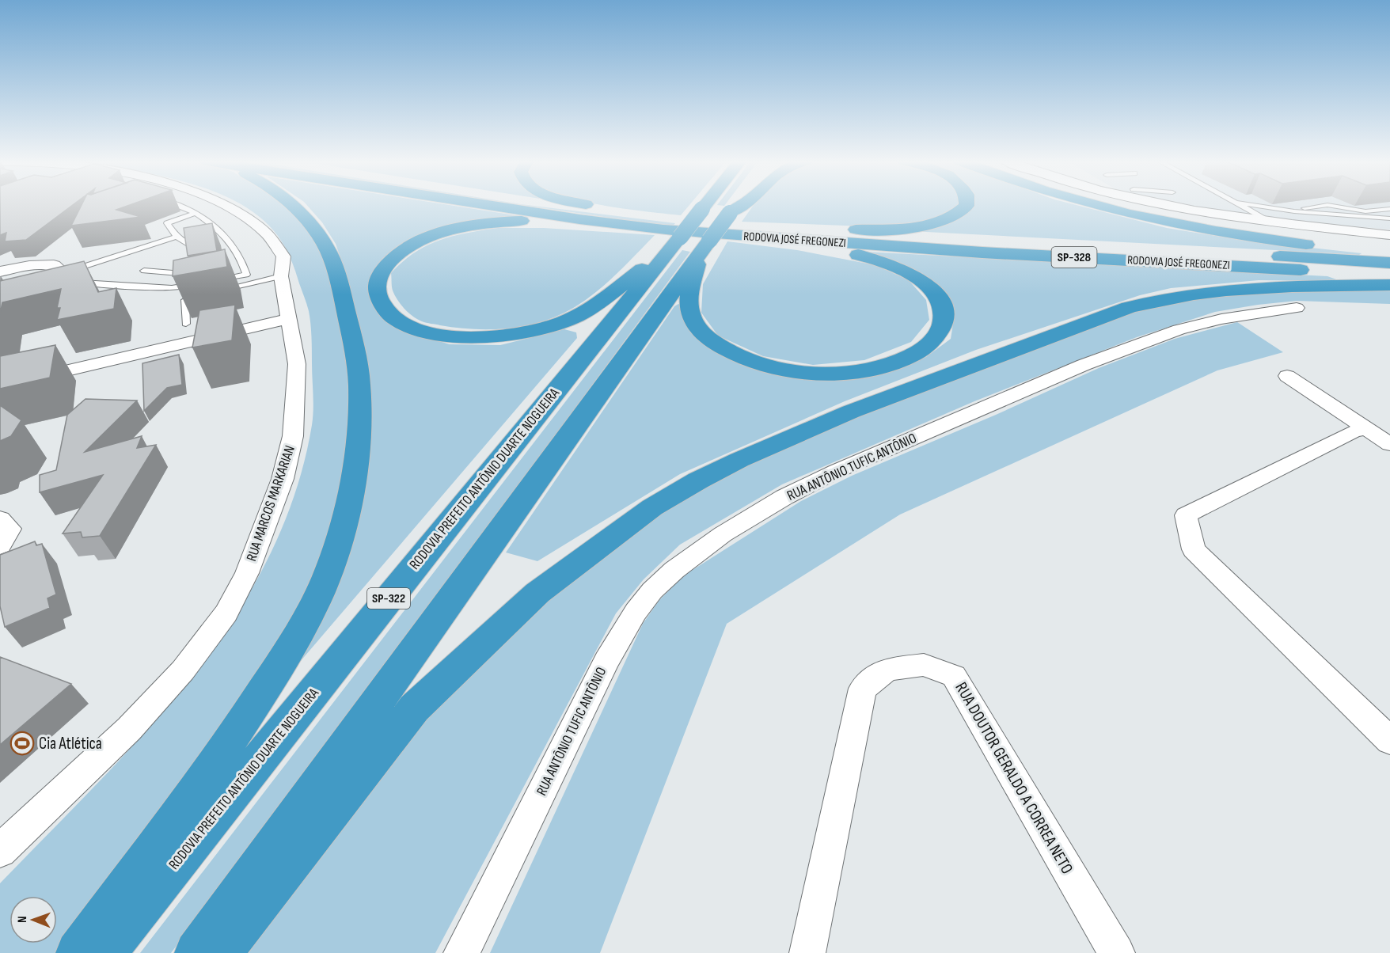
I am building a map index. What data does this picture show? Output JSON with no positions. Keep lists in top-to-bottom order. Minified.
{"streets":{"highway":["RODOVIA JOSÉ FREGONEZI","SP-328","RODOVIA PREFEITO ANTÔNIO DUARTE NOGUEIRA","SP-322"],"street":["RUA ANTÔNIO TUFIC ANTÔNIO","RUA MARCOS MARKARIAN","RUA DOUTOR GERALDO A CORREA NETO"]},"crossings":[["RODOVIA JOSÉ FREGONEZI","RODOVIA PREFEITO ANTÔNIO DUARTE NOGUEIRA"]],"places":{"sports":["Cia Atlética"]},"north":"left"}
